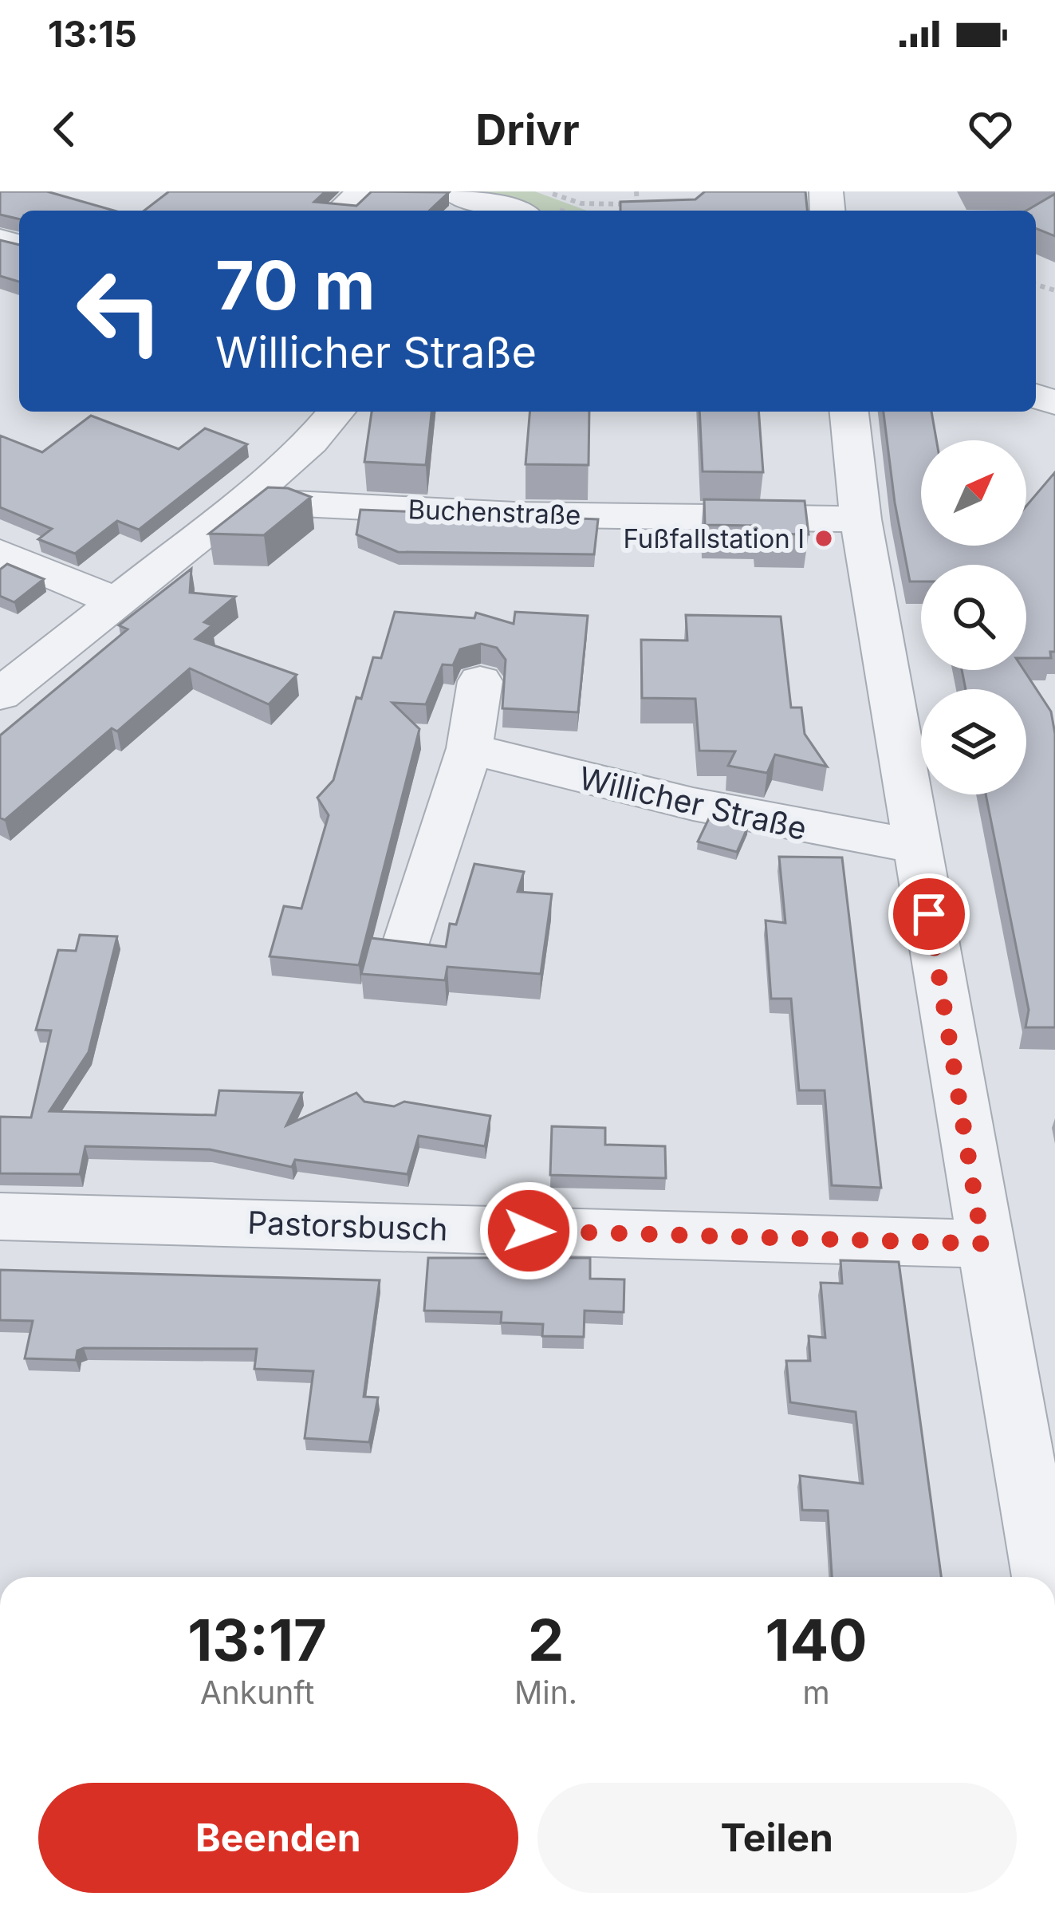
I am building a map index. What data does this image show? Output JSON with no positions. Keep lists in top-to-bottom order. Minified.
{"streets":{"street":["Buchenstraße","Willicher Straße","Pastorsbusch"]},"places":["Fußfallstation I"],"north":"top right","page":{"status":"13:15","header":"Drivr","turn":["70 m","Willicher Straße"],"eta":["13:17","Ankunft","2","Min.","140","m"],"buttons":["Beenden","Teilen"]}}
